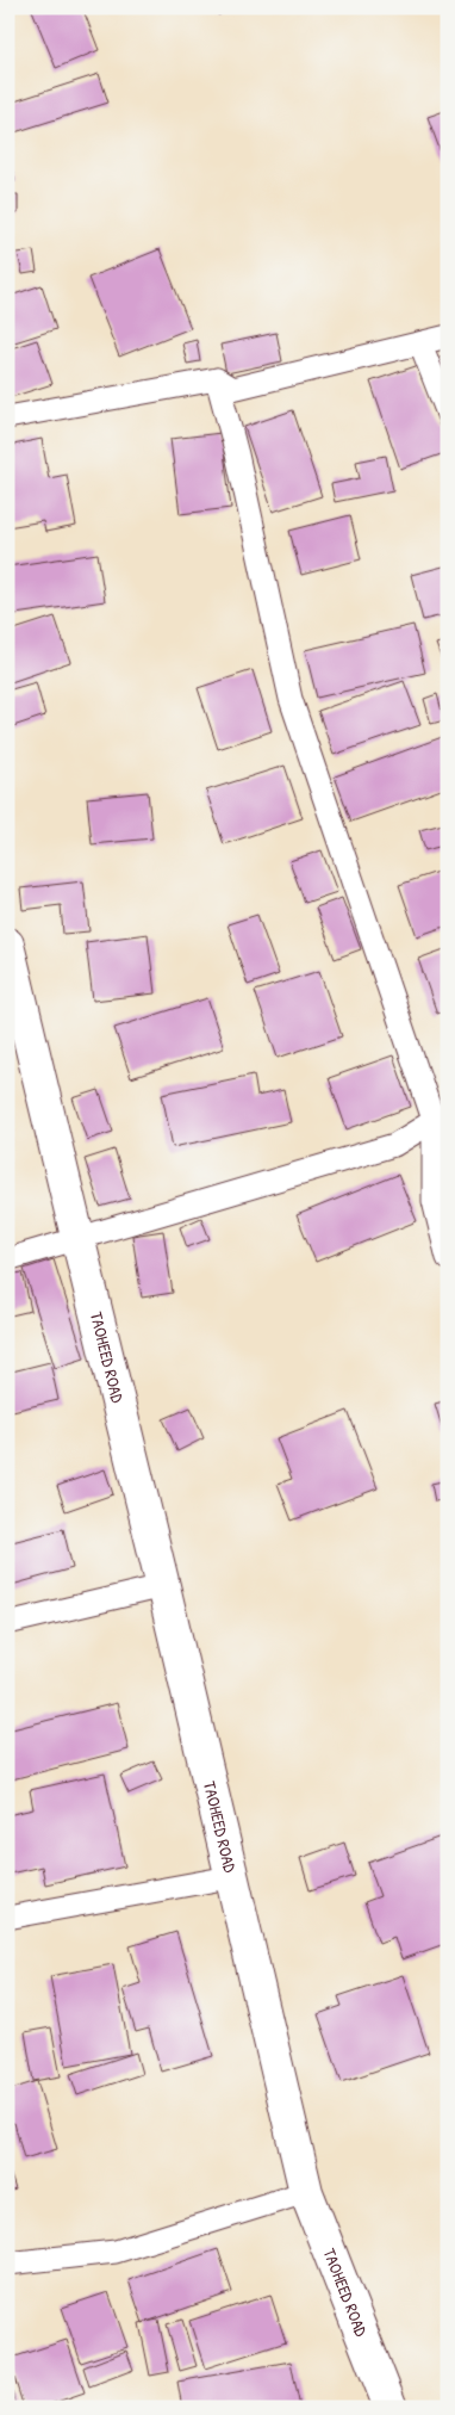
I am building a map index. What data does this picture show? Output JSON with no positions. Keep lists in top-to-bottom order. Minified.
{"streets":{"main road":["TAOHEED ROAD"]}}
